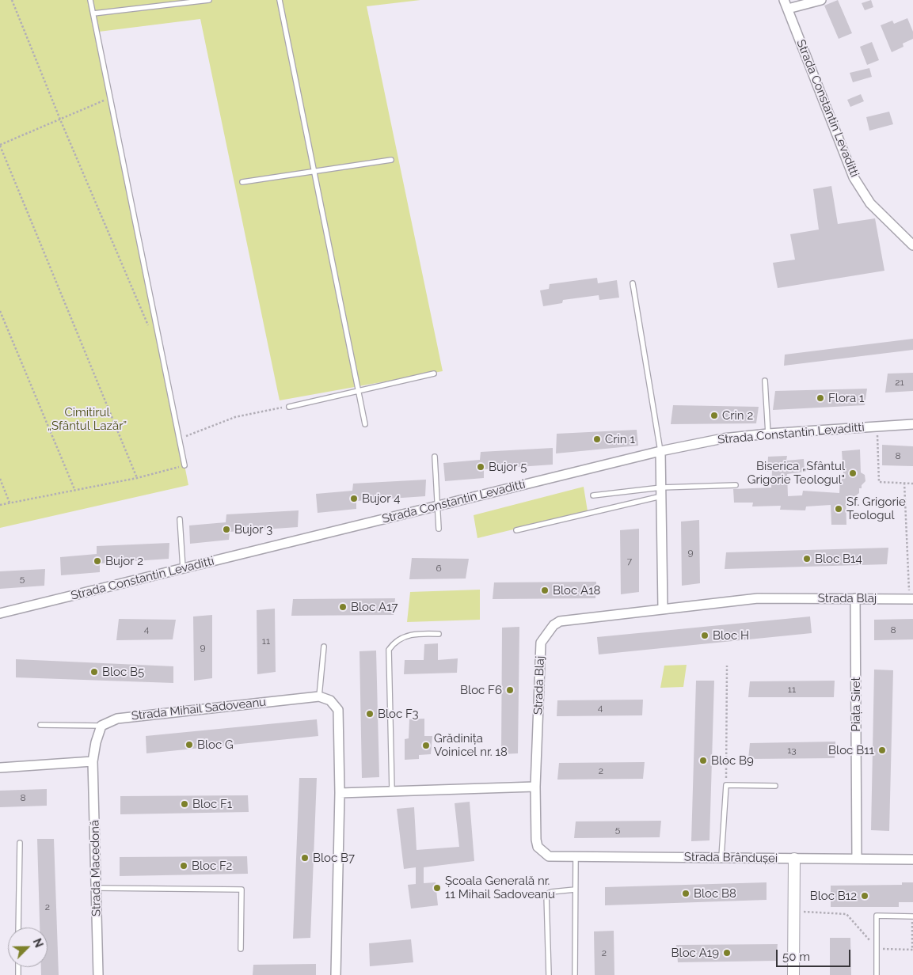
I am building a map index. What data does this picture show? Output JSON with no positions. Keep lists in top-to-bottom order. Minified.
{"streets":{"street":["Strada Constantin Levaditti","Strada Blaj","Piața Siret","Strada Mihail Sadoveanu","Strada Brândușei","Strada Macedonă"]},"crossings":[["Strada Blaj","Piața Siret"],["Strada Blaj","Strada Brândușei"],["Piața Siret","Strada Brândușei"]],"parks":["Cimitirul „Sfântul Lazăr”"],"places":["Flora 1","Crin 2","Crin 1","Bujor 5","Biserica „Sfântul Grigorie Teologul\"","Bujor 4","Sf. Grigorie Teologul","Bujor 3","Bloc B14","Bujor 2","Bloc A18","Bloc A17","Bloc H","Bloc B5","Bloc F6","Bloc F3","Bloc G","Grădinița Voinicel nr. 18","Bloc B11","Bloc B9","Bloc F1","Bloc B7","Bloc F2","Școala Generală nr. 11 Mihail Sadoveanu","Bloc B8","Bloc B12","Bloc A19"],"house_numbers":["21","8","9","7","6","5","4","8","11","9","11","4","13","2","8","5","2","2"],"scale_bar":"50 m","north":"top right"}
